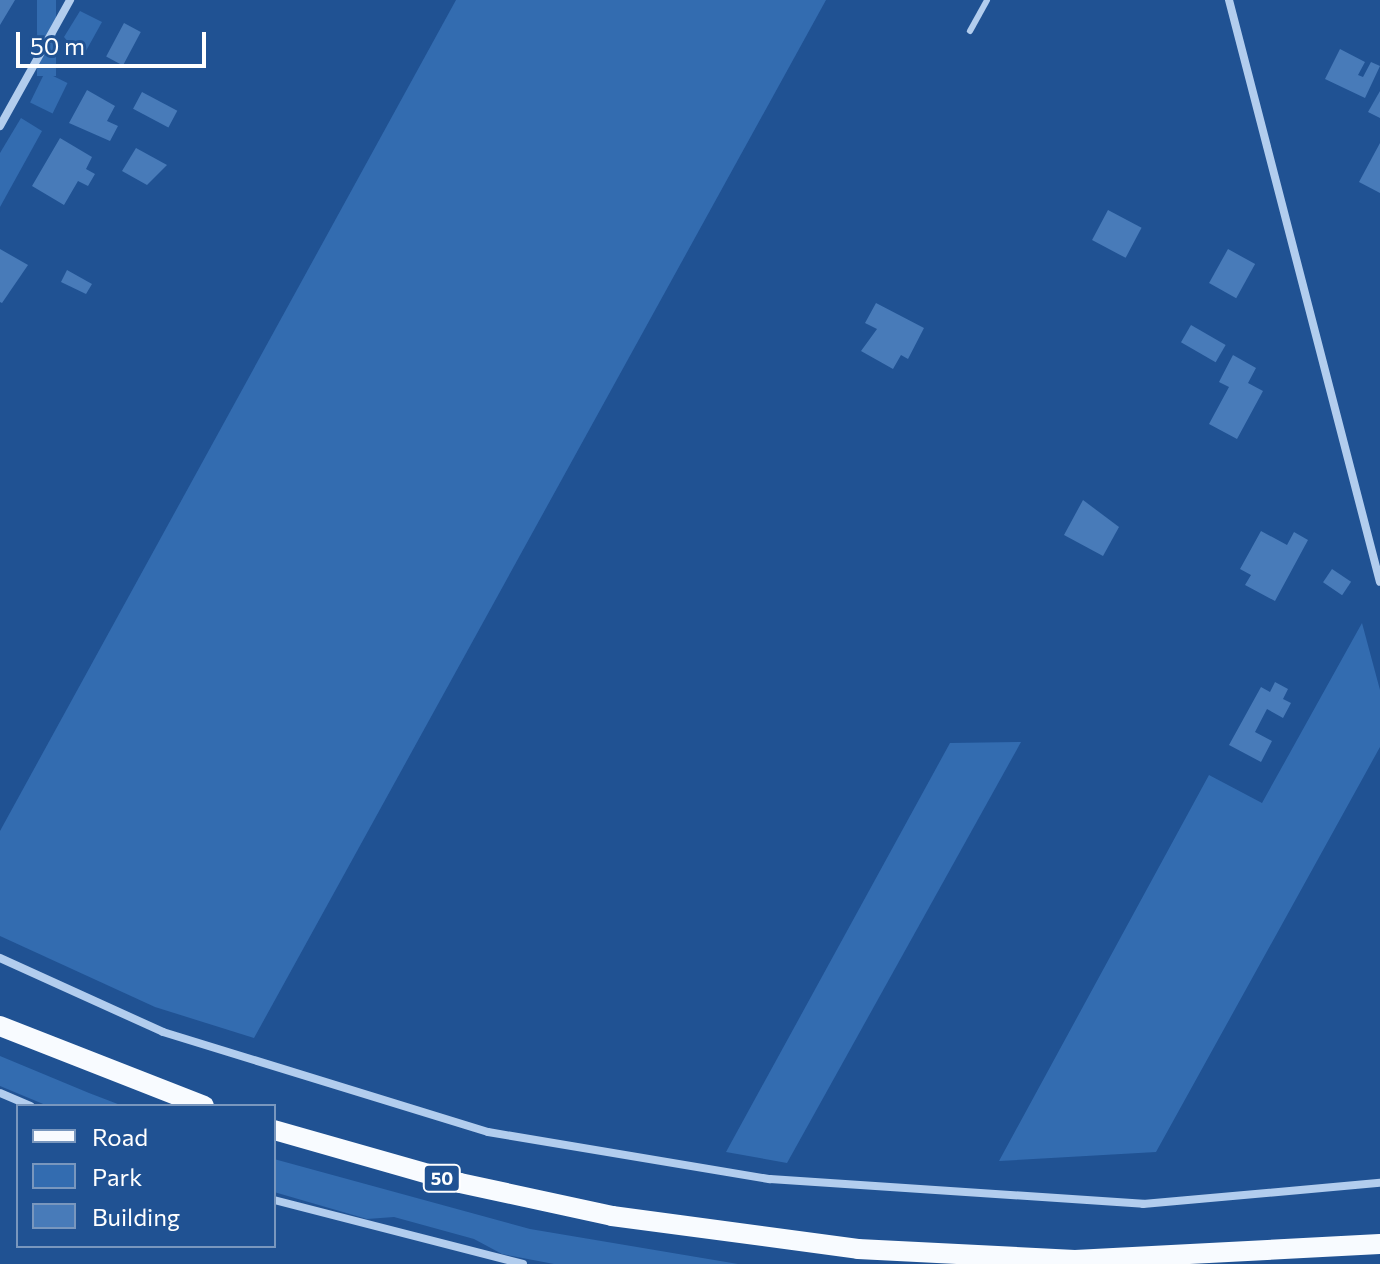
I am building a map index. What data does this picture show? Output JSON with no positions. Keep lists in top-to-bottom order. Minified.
{"streets":{"main road":["50"]},"legend":["Road","Park","Building"],"scale_bar":"50 m"}
